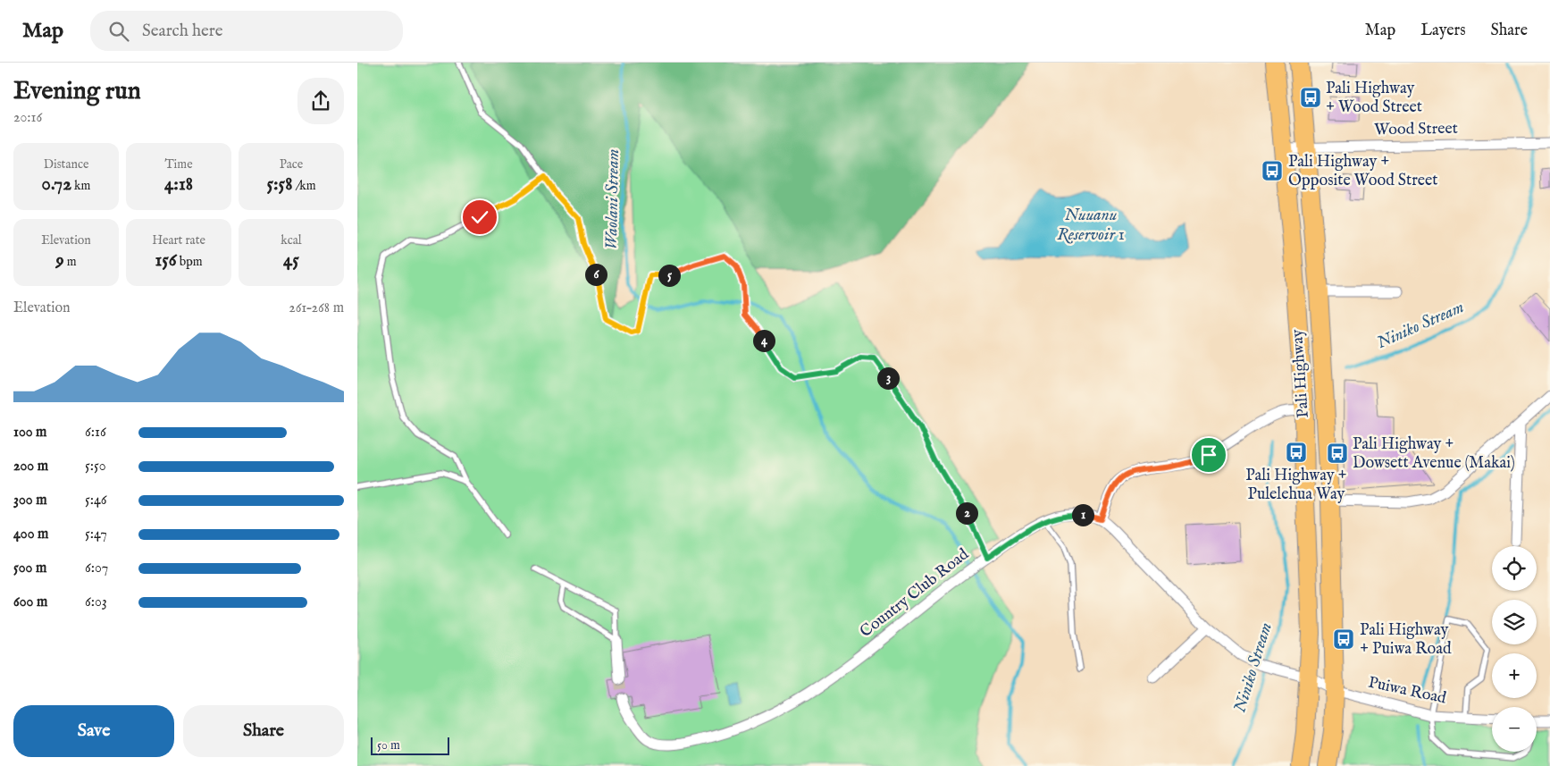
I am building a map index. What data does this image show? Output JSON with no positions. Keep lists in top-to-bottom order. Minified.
{"streets":{"highway":["Pali Highway"],"street":["Wood Street","Country Club Road","Puiwa Road"]},"crossings":[["Wood Street","Pali Highway"],["Pali Highway","Country Club Road"],["Pali Highway","Puiwa Road"],["Country Club Road","Puiwa Road"]],"water":["Waolani Stream","Nuuanu Reservoir 1","Niniko Stream"],"places":{"bus stop":["Pali Highway + Wood Street","Pali Highway + Opposite Wood Street","Pali Highway + Pulelehua Way","Pali Highway + Dowsett Avenue (Makai)","Pali Highway + Puiwa Road"]},"scale_bar":"50 m","page":{"header":"Map","search":"Search here","nav":["Map","Layers","Share"],"heading":["Evening run","20:16"],"stats":[["Distance","0.72 km"],["Time","4:18"],["Pace","5:58 /km"],["Elevation","9 m"],["Heart rate","156 bpm"],["kcal","45"]],"pins":["6","5","4","3","2","1"],"chart":["Elevation","261–268 m"],"list":[{"name":"100 m","note":"6:16"},{"name":"200 m","note":"5:50"},{"name":"300 m","note":"5:46"},{"name":"400 m","note":"5:47"},{"name":"500 m","note":"6:07"},{"name":"600 m","note":"6:03"}],"map_buttons":["+","−"],"buttons":["Save","Share"],"scale":"50 m"}}
